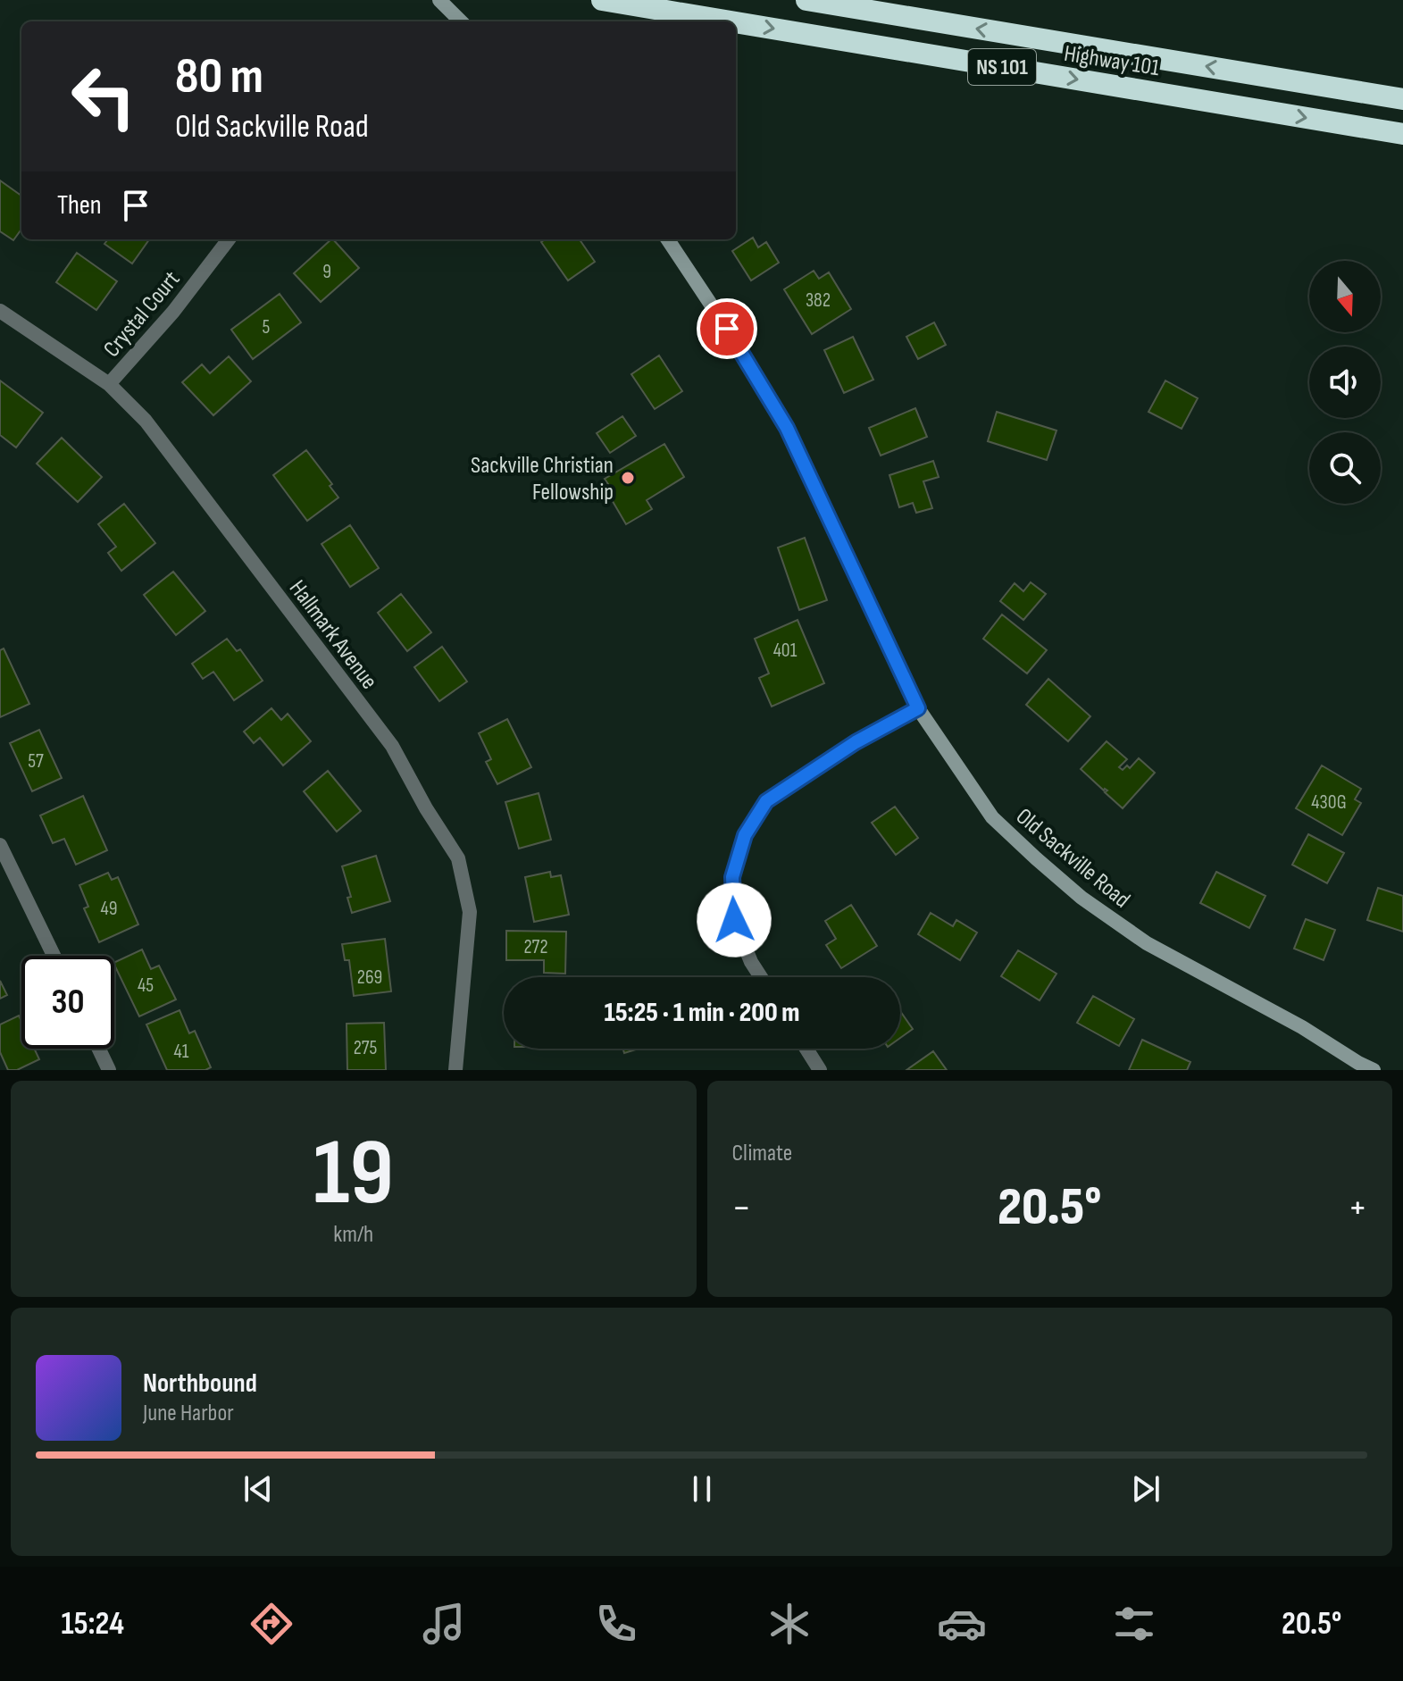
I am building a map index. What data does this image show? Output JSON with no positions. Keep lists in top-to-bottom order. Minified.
{"streets":{"highway":["Highway 101","NS 101"],"street":["Crystal Court","Hallmark Avenue","Old Sackville Road"]},"crossings":[["Crystal Court","Hallmark Avenue"]],"places":["Sackville Christian Fellowship"],"house_numbers":["9","382","5","401","57","430G","49","272","269","45","275","41"],"north":"bottom","page":{"turn":["80 m","Old Sackville Road"],"then":"Then","limit":"30","trip":"15:25 · 1 min · 200 m","tile":[["19","km/h"],"Climate"],"heat":["−","20.5°","+"],"song":["Northbound","June Harbor"],"tabs":["15:24","20.5°"]}}
